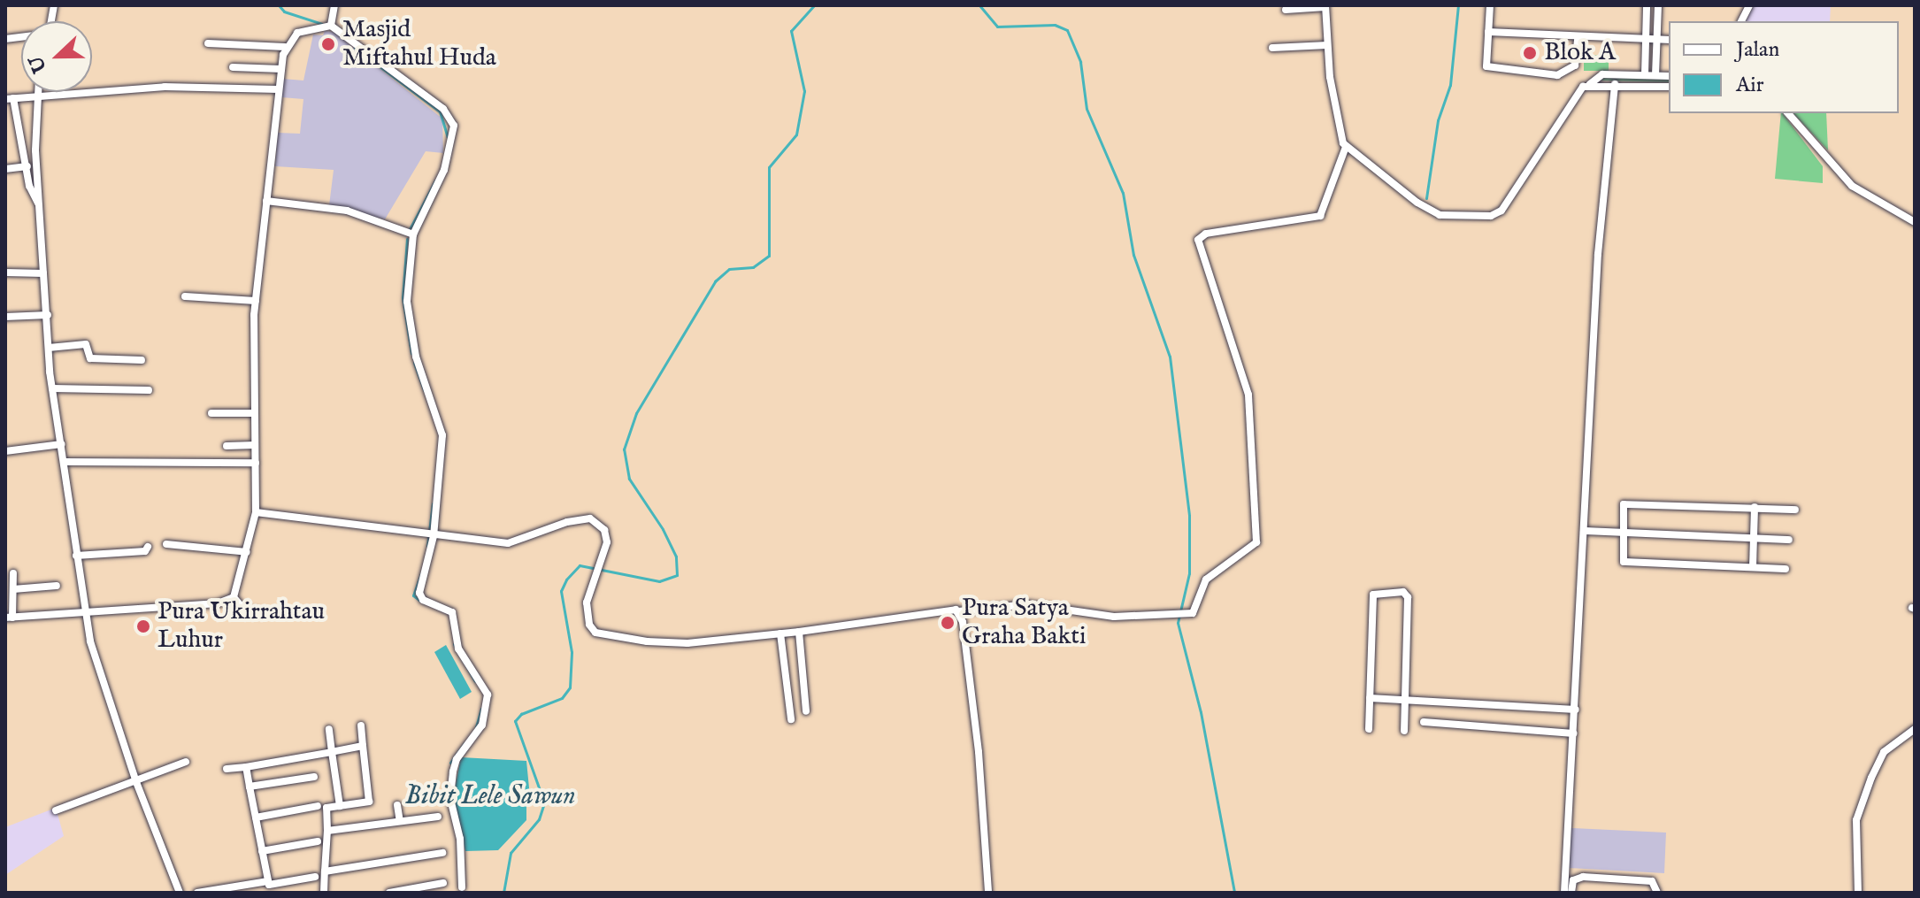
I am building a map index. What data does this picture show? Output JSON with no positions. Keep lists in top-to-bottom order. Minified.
{"water":["Bibit Lele Sawun"],"places":["Masjid Miftahul Huda","Blok A","Pura Satya Graha Bakti","Pura Ukirrahtau Luhur"],"legend":["Jalan","Air"],"north":"left"}
